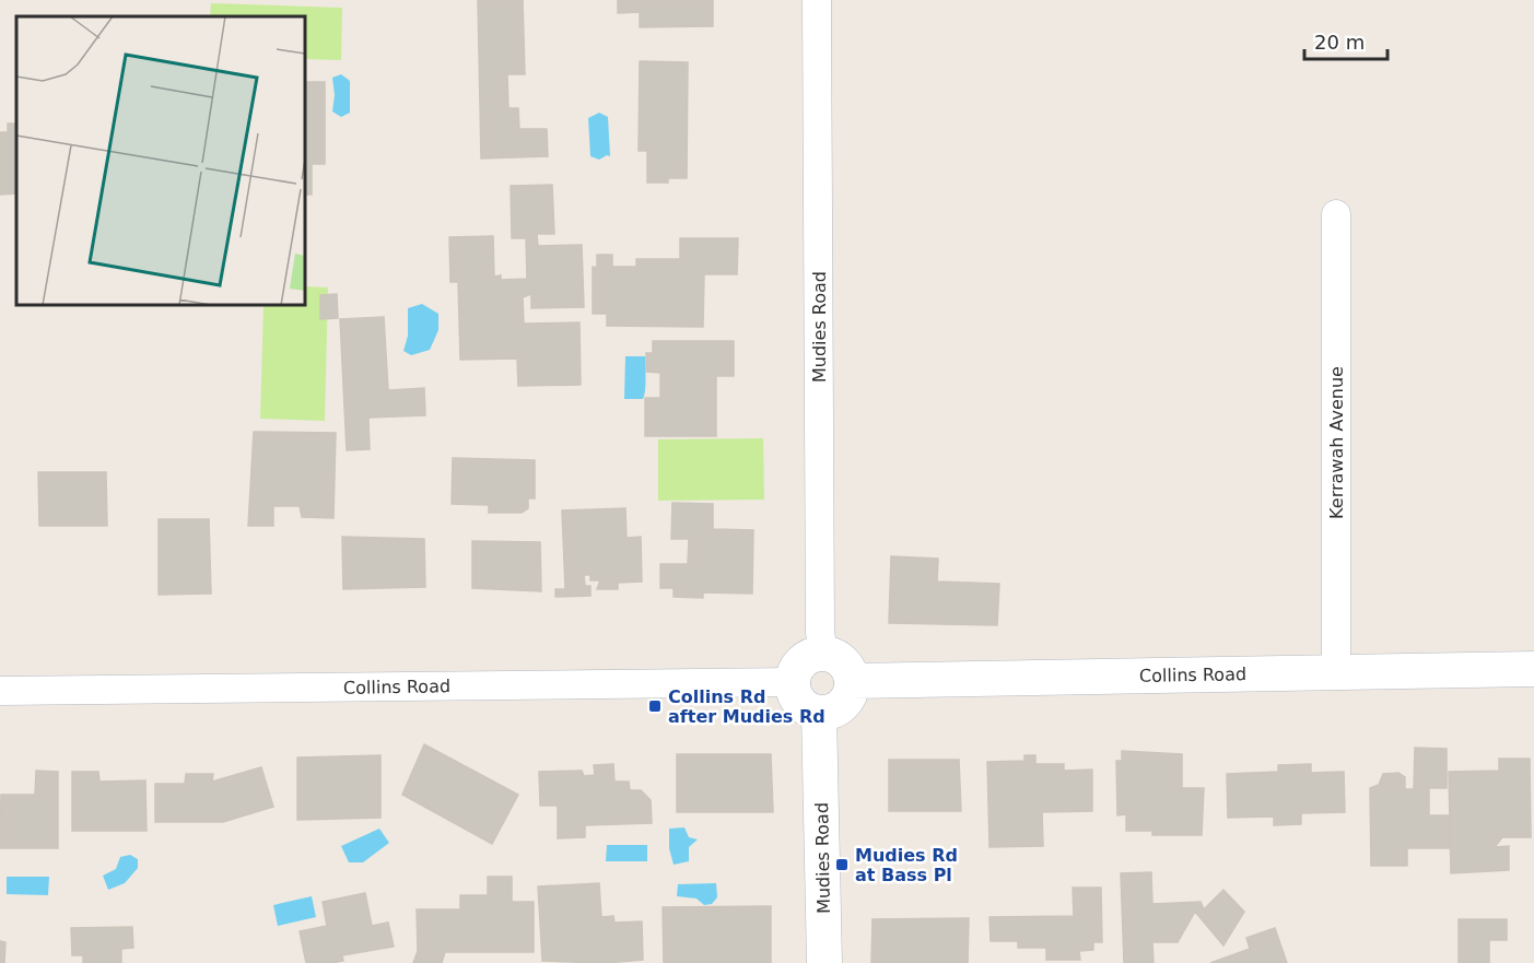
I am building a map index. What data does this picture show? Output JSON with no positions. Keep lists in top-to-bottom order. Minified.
{"streets":{"street":["Mudies Road","Kerrawah Avenue","Collins Road"]},"crossings":[["Mudies Road","Collins Road"],["Kerrawah Avenue","Collins Road"]],"places":{"transit":["Collins Rd after Mudies Rd","Mudies Rd at Bass Pl"]},"scale_bar":"20 m"}
